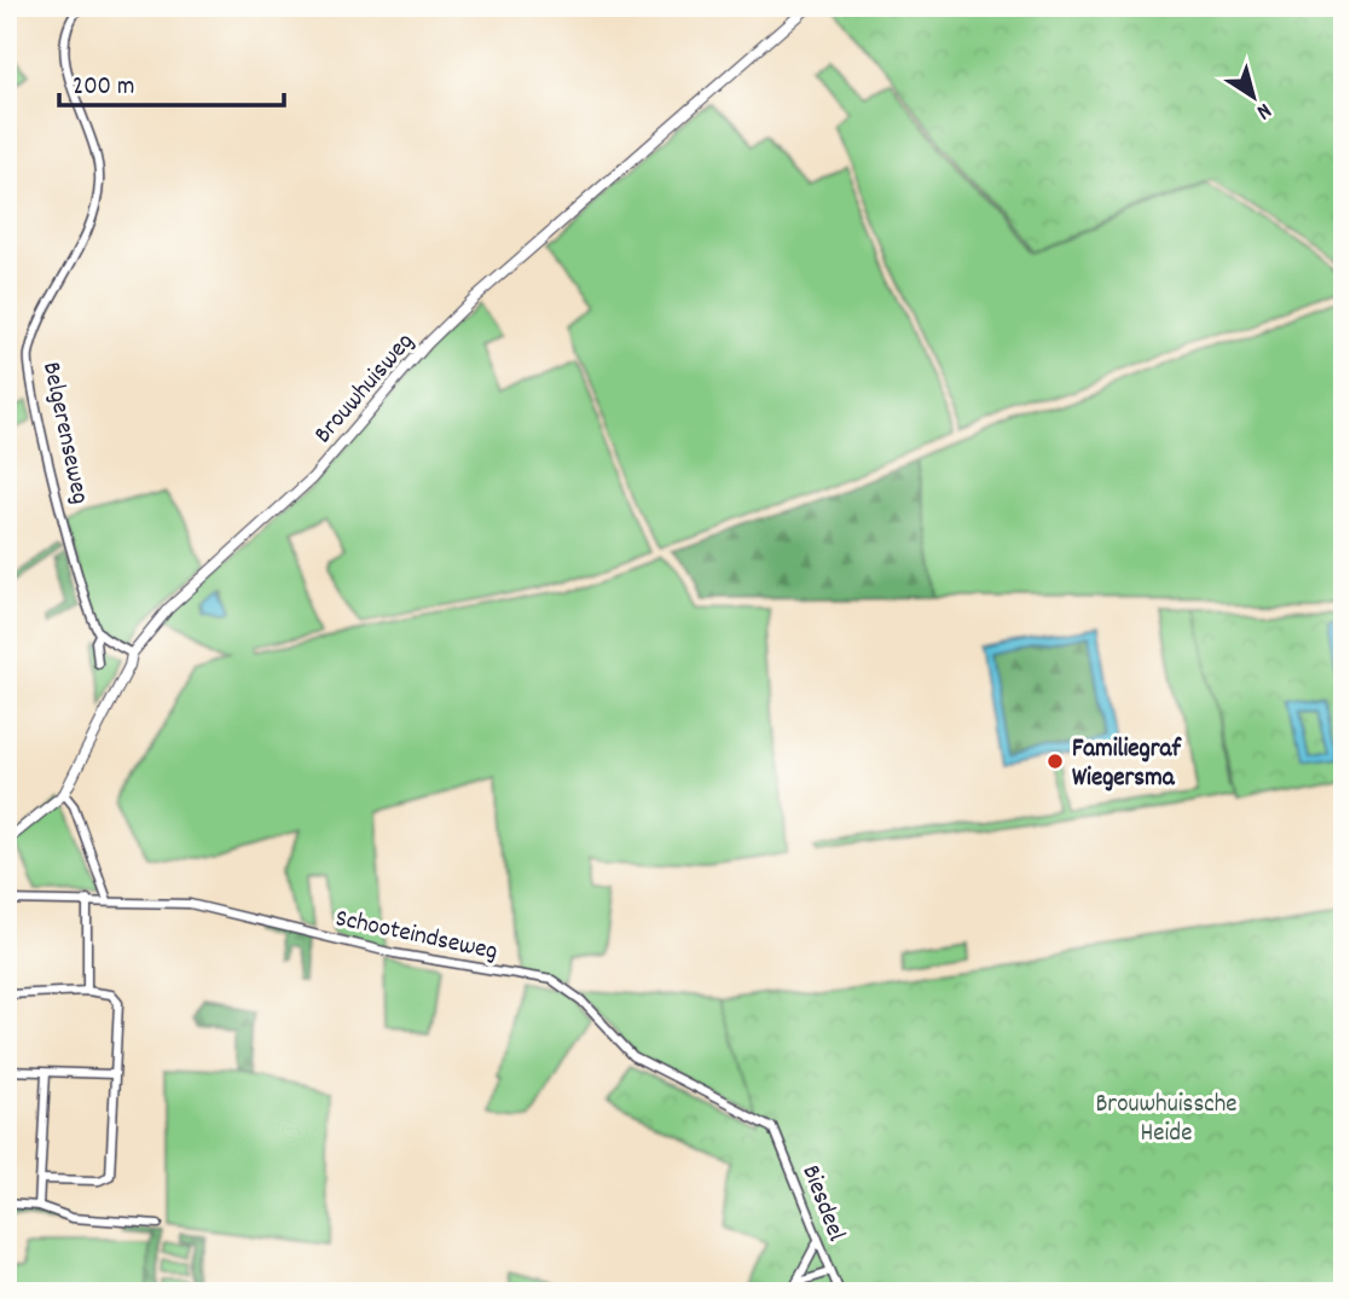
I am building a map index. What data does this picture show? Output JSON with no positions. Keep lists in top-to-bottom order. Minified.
{"streets":{"street":["Brouwhuisweg","Belgerenseweg","Schooteindseweg","Biesdeel"]},"crossings":[["Schooteindseweg","Biesdeel"]],"parks":["Brouwhuissche Heide"],"places":["Familiegraf Wiegersma"],"scale_bar":"200 m","north":"bottom right"}
